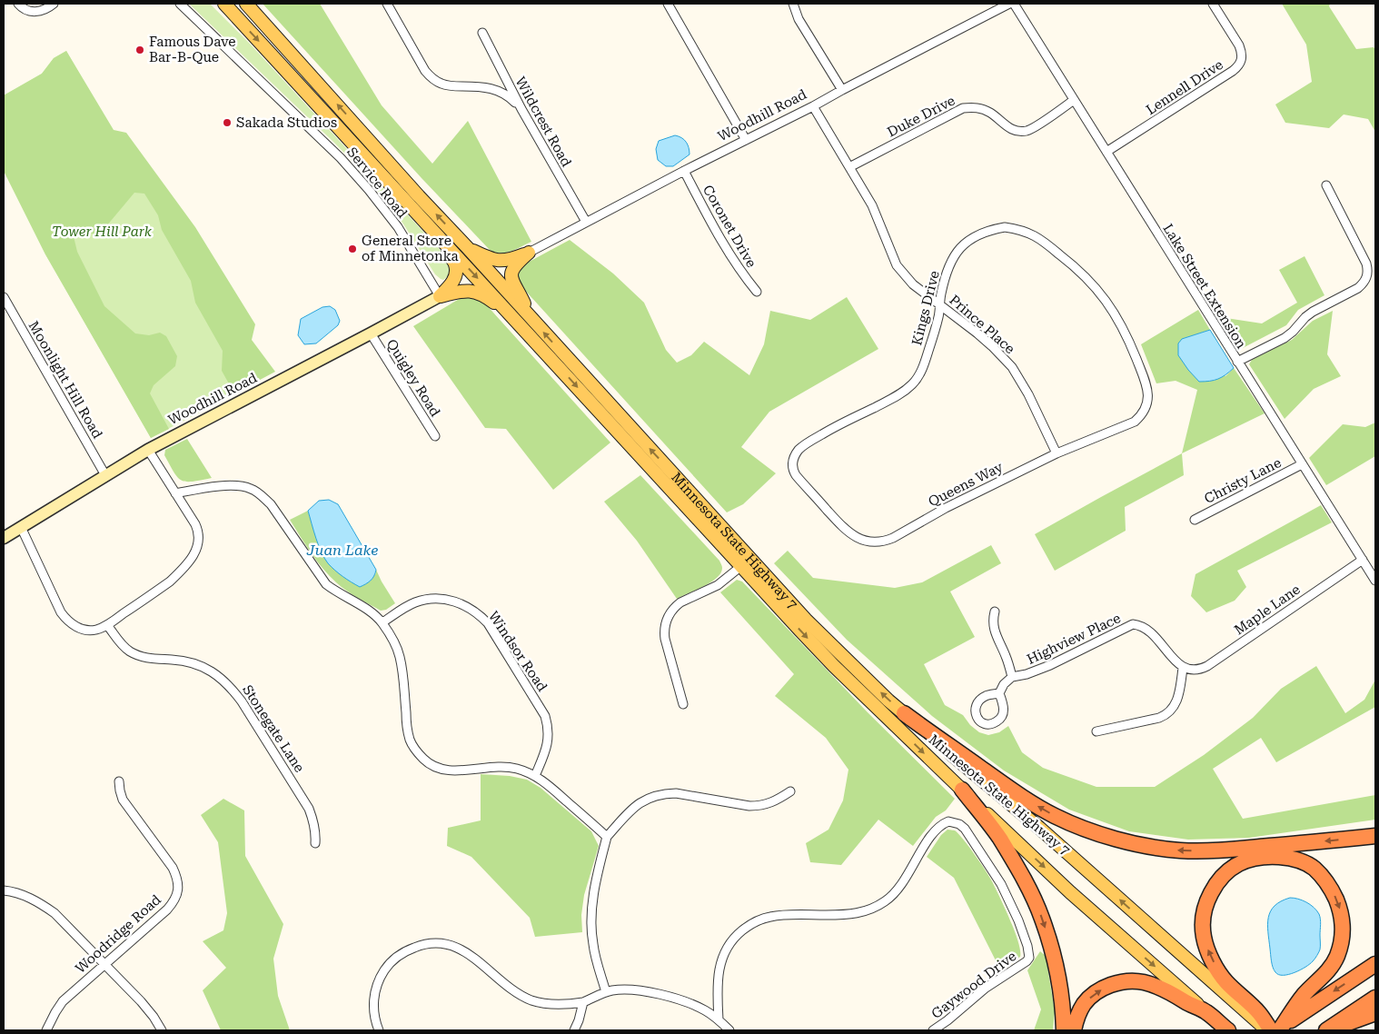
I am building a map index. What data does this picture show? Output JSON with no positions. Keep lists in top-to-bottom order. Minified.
{"streets":{"highway":["Minnesota State Highway 7"],"street":["Lennell Drive","Woodhill Road","Duke Drive","Wildcrest Road","Service Road","Coronet Drive","Lake Street Extension","Kings Drive","Prince Place","Quigley Road","Moonlight Hill Road","Christy Lane","Queens Way","Maple Lane","Highview Place","Windsor Road","Stonegate Lane","Woodridge Road","Gaywood Drive"]},"crossings":[["Lennell Drive","Lake Street Extension"],["Woodhill Road","Wildcrest Road"],["Woodhill Road","Service Road"],["Woodhill Road","Coronet Drive"],["Woodhill Road","Prince Place"],["Woodhill Road","Quigley Road"],["Woodhill Road","Moonlight Hill Road"],["Duke Drive","Lake Street Extension"],["Duke Drive","Prince Place"],["Lake Street Extension","Christy Lane"],["Lake Street Extension","Maple Lane"],["Kings Drive","Prince Place"],["Kings Drive","Queens Way"],["Prince Place","Queens Way"],["Maple Lane","Highview Place"]],"water":["Juan Lake"],"parks":["Tower Hill Park"],"places":["Famous Dave Bar-B-Que","Sakada Studios","General Store of Minnetonka"]}
